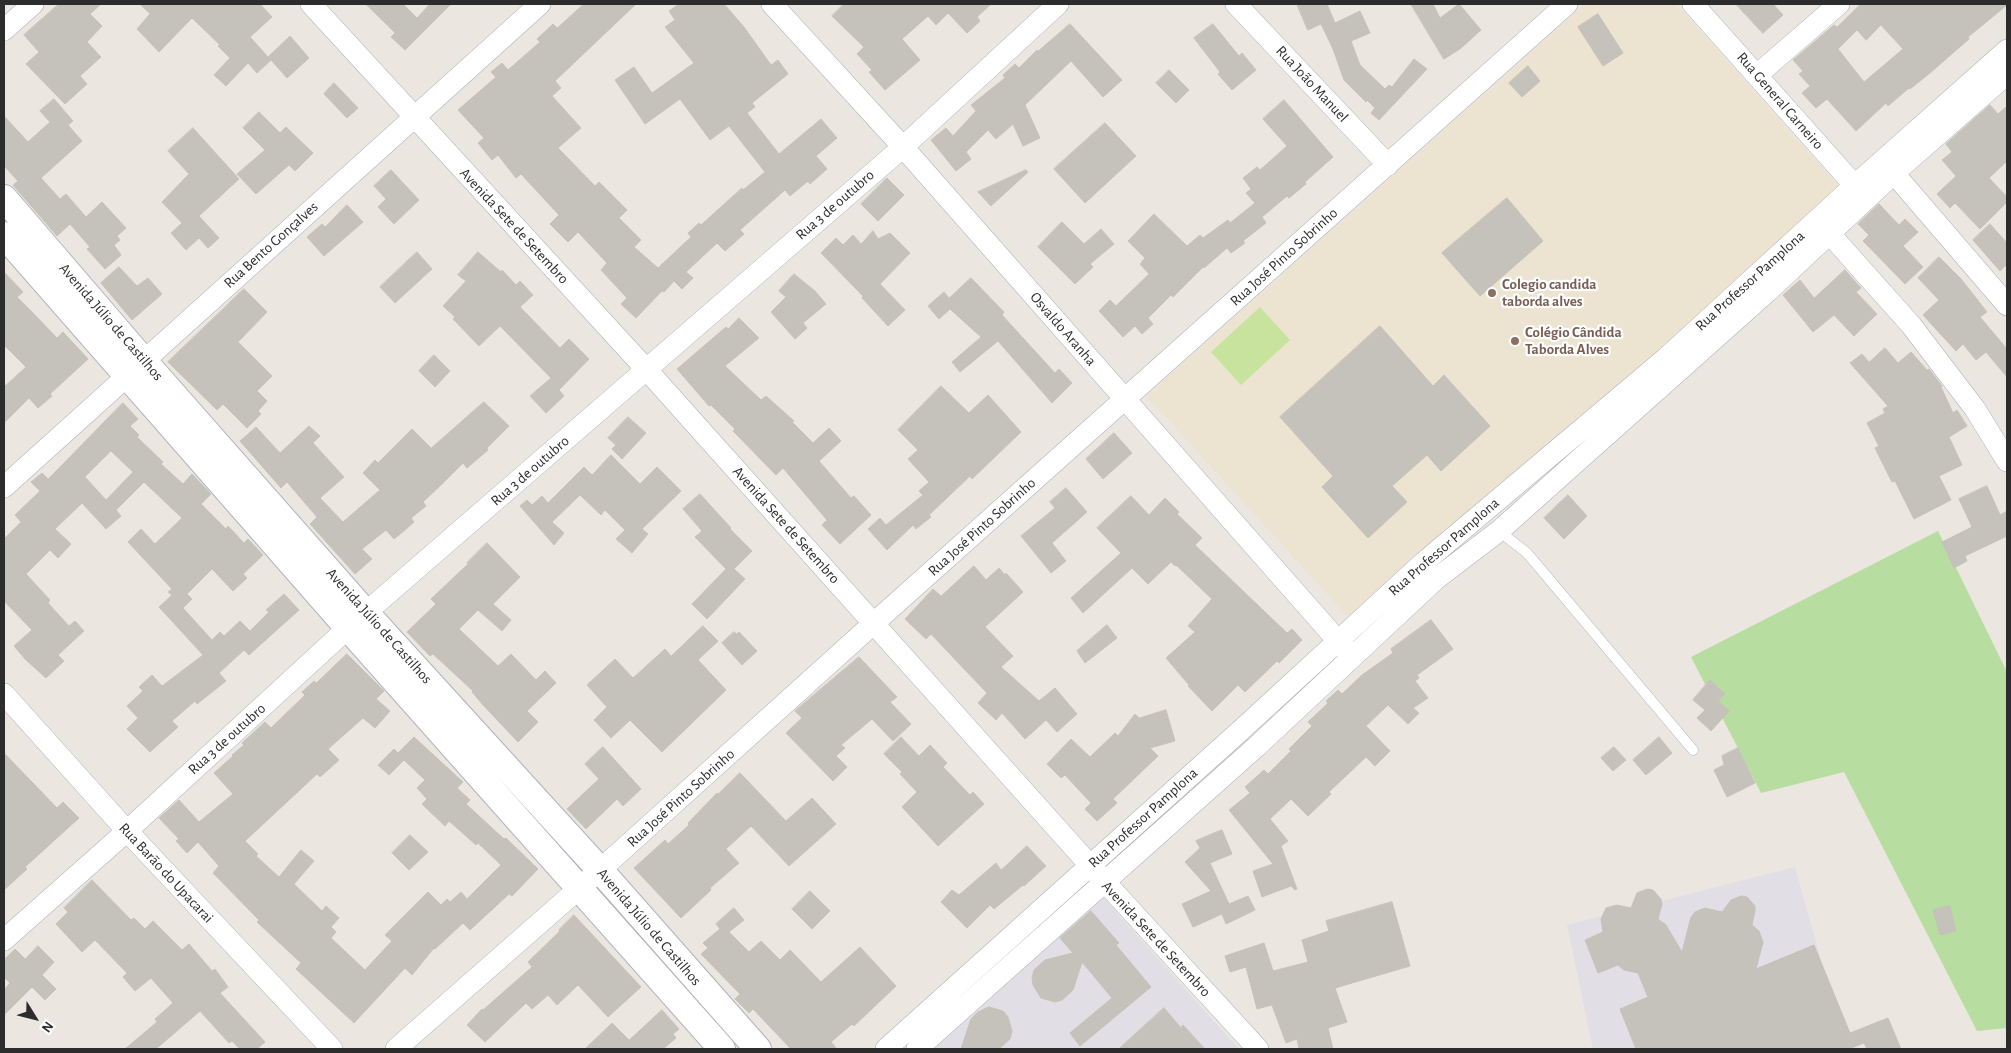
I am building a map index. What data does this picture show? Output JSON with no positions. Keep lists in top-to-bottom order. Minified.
{"streets":{"street":["Rua João Manuel","Rua General Carneiro","Rua 3 de outubro","Avenida Sete de Setembro","Rua Bento Gonçalves","Rua José Pinto Sobrinho","Rua Professor Pamplona","Avenida Júlio de Castilhos","Osvaldo Aranha","Rua Barão do Upacarai"]},"crossings":[["Rua João Manuel","Rua José Pinto Sobrinho"],["Rua General Carneiro","Rua Professor Pamplona"],["Rua 3 de outubro","Avenida Sete de Setembro"],["Rua 3 de outubro","Avenida Júlio de Castilhos"],["Rua 3 de outubro","Osvaldo Aranha"],["Rua 3 de outubro","Rua Barão do Upacarai"],["Avenida Sete de Setembro","Rua Bento Gonçalves"],["Avenida Sete de Setembro","Rua José Pinto Sobrinho"],["Avenida Sete de Setembro","Rua Professor Pamplona"],["Rua Bento Gonçalves","Avenida Júlio de Castilhos"],["Rua José Pinto Sobrinho","Avenida Júlio de Castilhos"],["Rua José Pinto Sobrinho","Osvaldo Aranha"],["Rua Professor Pamplona","Osvaldo Aranha"]],"places":["Colegio candida taborda alves","Colégio Cândida Taborda Alves"],"north":"bottom right"}
